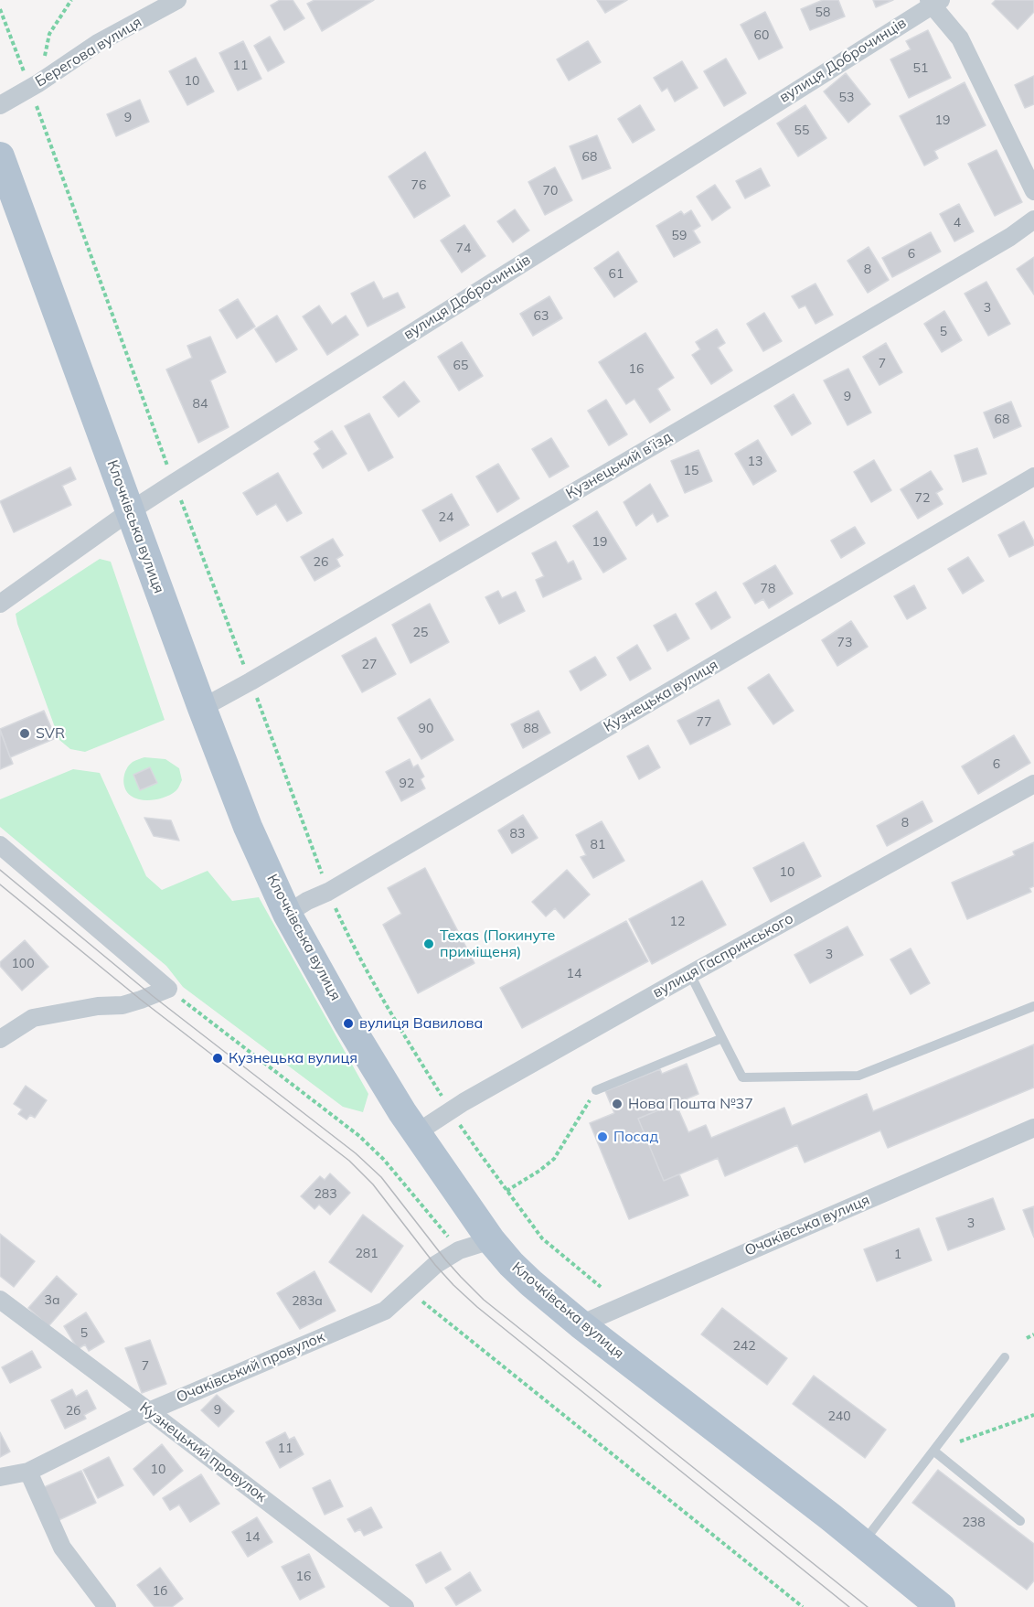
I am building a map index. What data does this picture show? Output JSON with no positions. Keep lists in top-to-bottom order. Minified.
{"streets":{"main road":["Клочківська вулиця"],"street":["Берегова вулиця","вулиця Доброчинців","Кузнецький в’їзд","Кузнецька вулиця","вулиця Гаспринського","Очаківська вулиця","Очаківський провулок","Кузнецький провулок"]},"crossings":[["вулиця Доброчинців","Клочківська вулиця"],["Кузнецький в’їзд","Клочківська вулиця"],["Клочківська вулиця","Кузнецька вулиця"],["Клочківська вулиця","вулиця Гаспринського"],["Клочківська вулиця","Очаківська вулиця"],["Клочківська вулиця","Очаківський провулок"],["Очаківський провулок","Кузнецький провулок"]],"places":["SVR","Texas (Покинуте приміщеня)","вулиця Вавилова","Кузнецька вулиця","Нова Пошта №37","Посад"],"house_numbers":["58","60","11","51","10","53","9","19","55","68","76","70","4","59","74","6","8","61","3","63","5","7","65","16","9","84","68","13","15","72","24","19","26","78","25","73","27","77","90","88","6","92","8","83","81","10","12","3","100","14","283","3","281","1","3а","283а","5","242","7","9","2б","240","11","10","238","14","16","1б"]}
